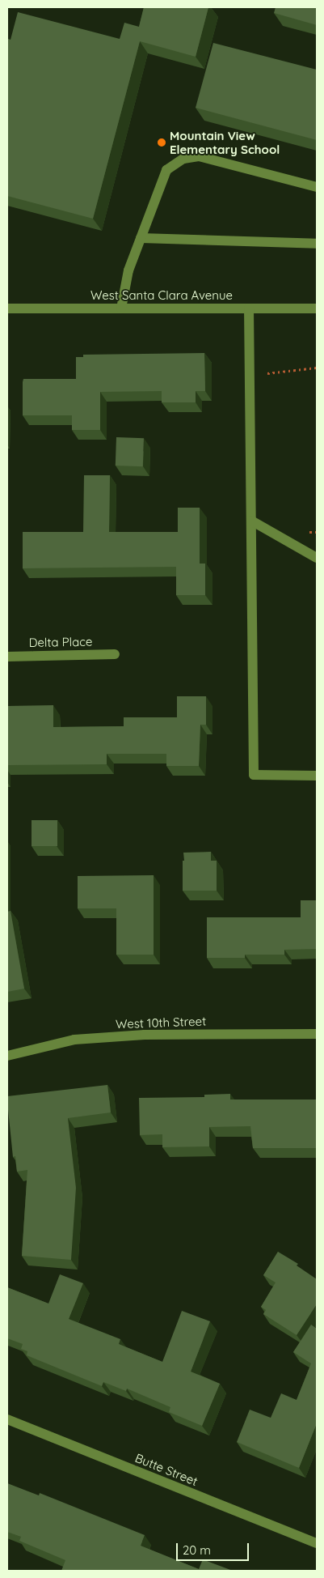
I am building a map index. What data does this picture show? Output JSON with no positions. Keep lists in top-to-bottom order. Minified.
{"streets":{"street":["West Santa Clara Avenue","Delta Place","West 10th Street","Butte Street"]},"places":["Mountain View Elementary School"],"scale_bar":"20 m"}
